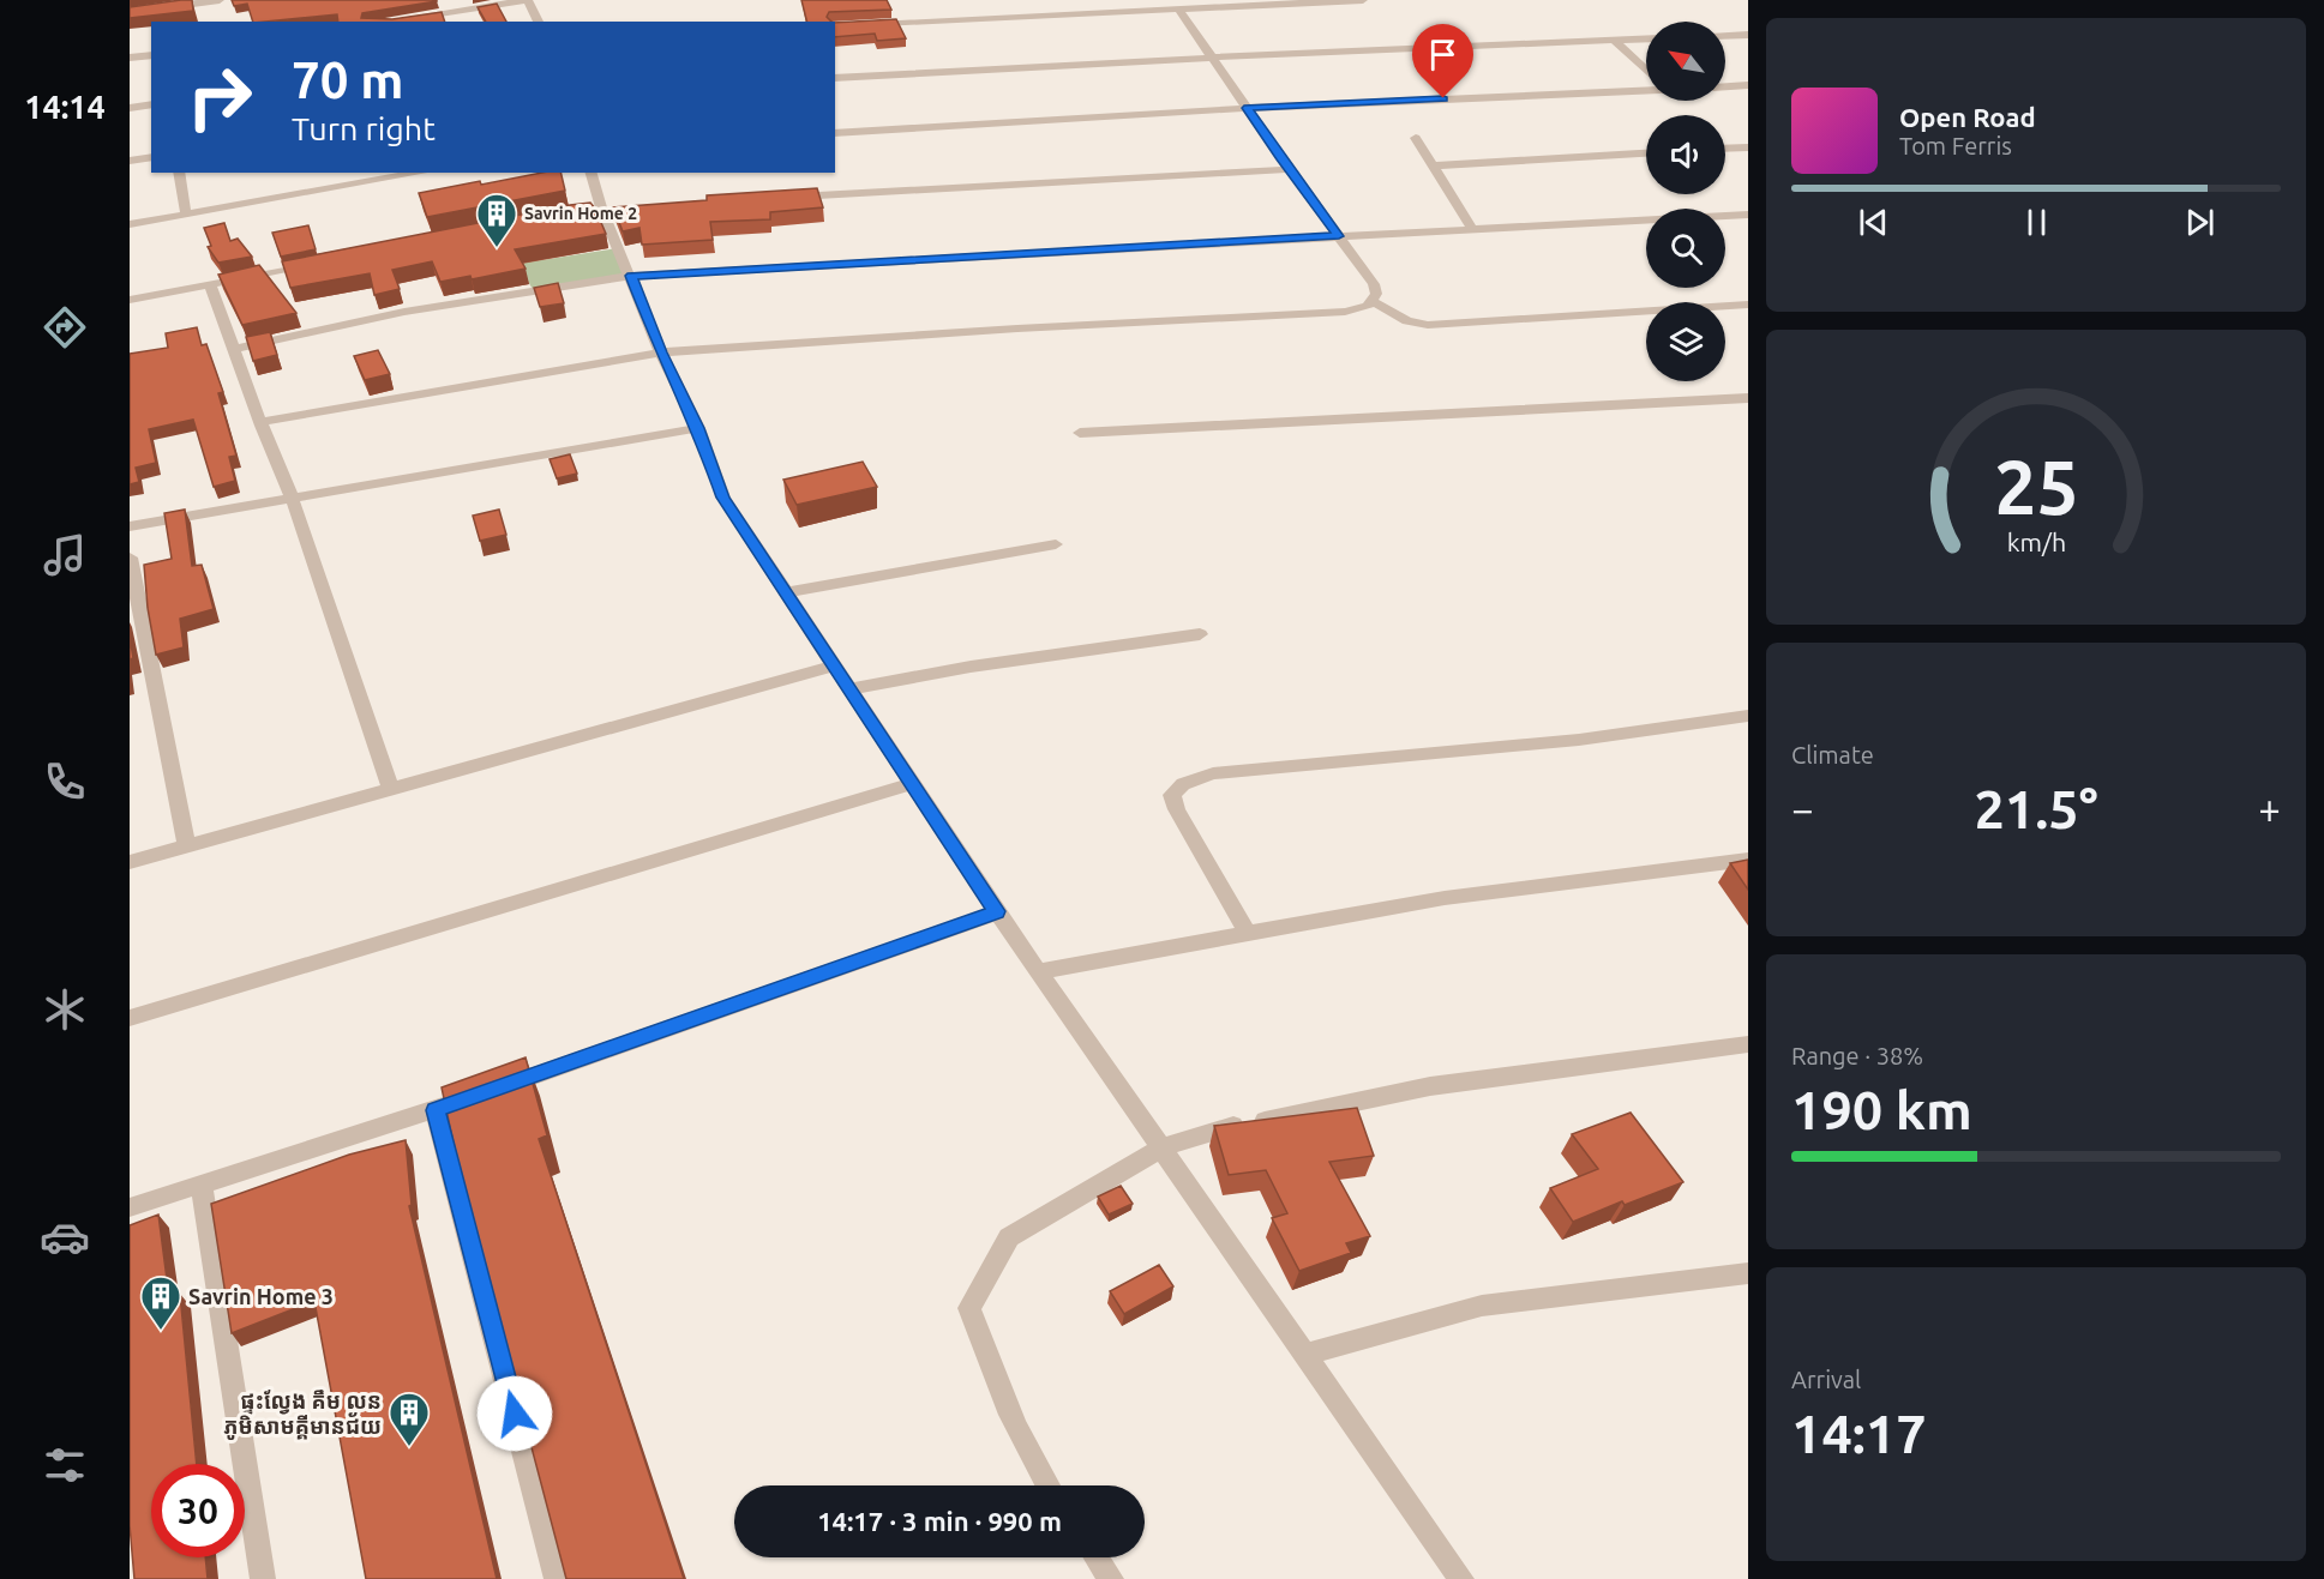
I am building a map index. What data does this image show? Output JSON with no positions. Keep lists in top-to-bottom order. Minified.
{"places":{"building":["Savrin Home 2","Savrin Home 3","ផ្ទះល្វែង គឹម លន ភូមិសាមគ្គីមានជ័យ"]},"north":"top left","page":{"tabs":"14:14","turn":["70 m","Turn right"],"song":["Open Road","Tom Ferris"],"tile":["Climate",["Range · 38%","190 km"],["Arrival","14:17"]],"heat":["−","21.5°","+"],"limit":"30","trip":"14:17 · 3 min · 990 m","gauge":["25","km/h"]}}
